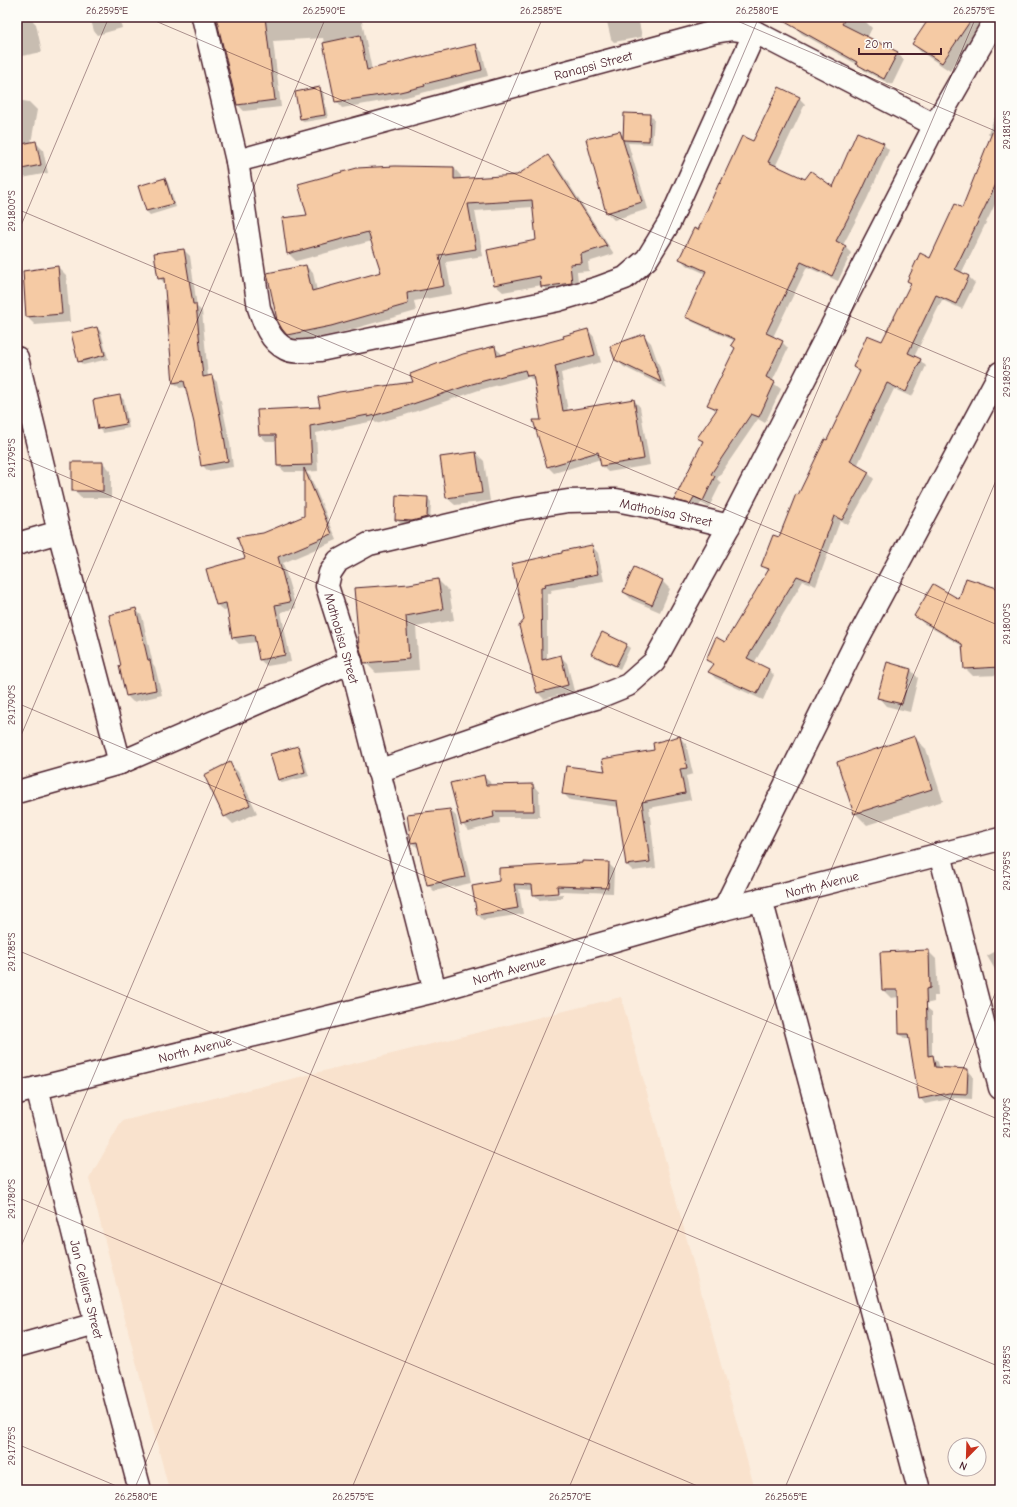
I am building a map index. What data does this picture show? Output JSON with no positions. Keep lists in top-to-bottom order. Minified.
{"streets":{"street":["Ranapsi Street","Mathobisa Street","North Avenue","Jan Celliers Street"]},"crossings":[["Mathobisa Street","North Avenue"],["North Avenue","Jan Celliers Street"]],"scale_bar":"20 m","north":"bottom left","coordinates":["26.2595°E","26.2590°E","26.2585°E","26.2580°E","26.2575°E","29.1810°S","29.1800°S","29.1805°S","29.1795°S","29.1790°S","29.1785°S","29.1780°S","29.1775°S","26.2570°E","26.2565°E"]}
